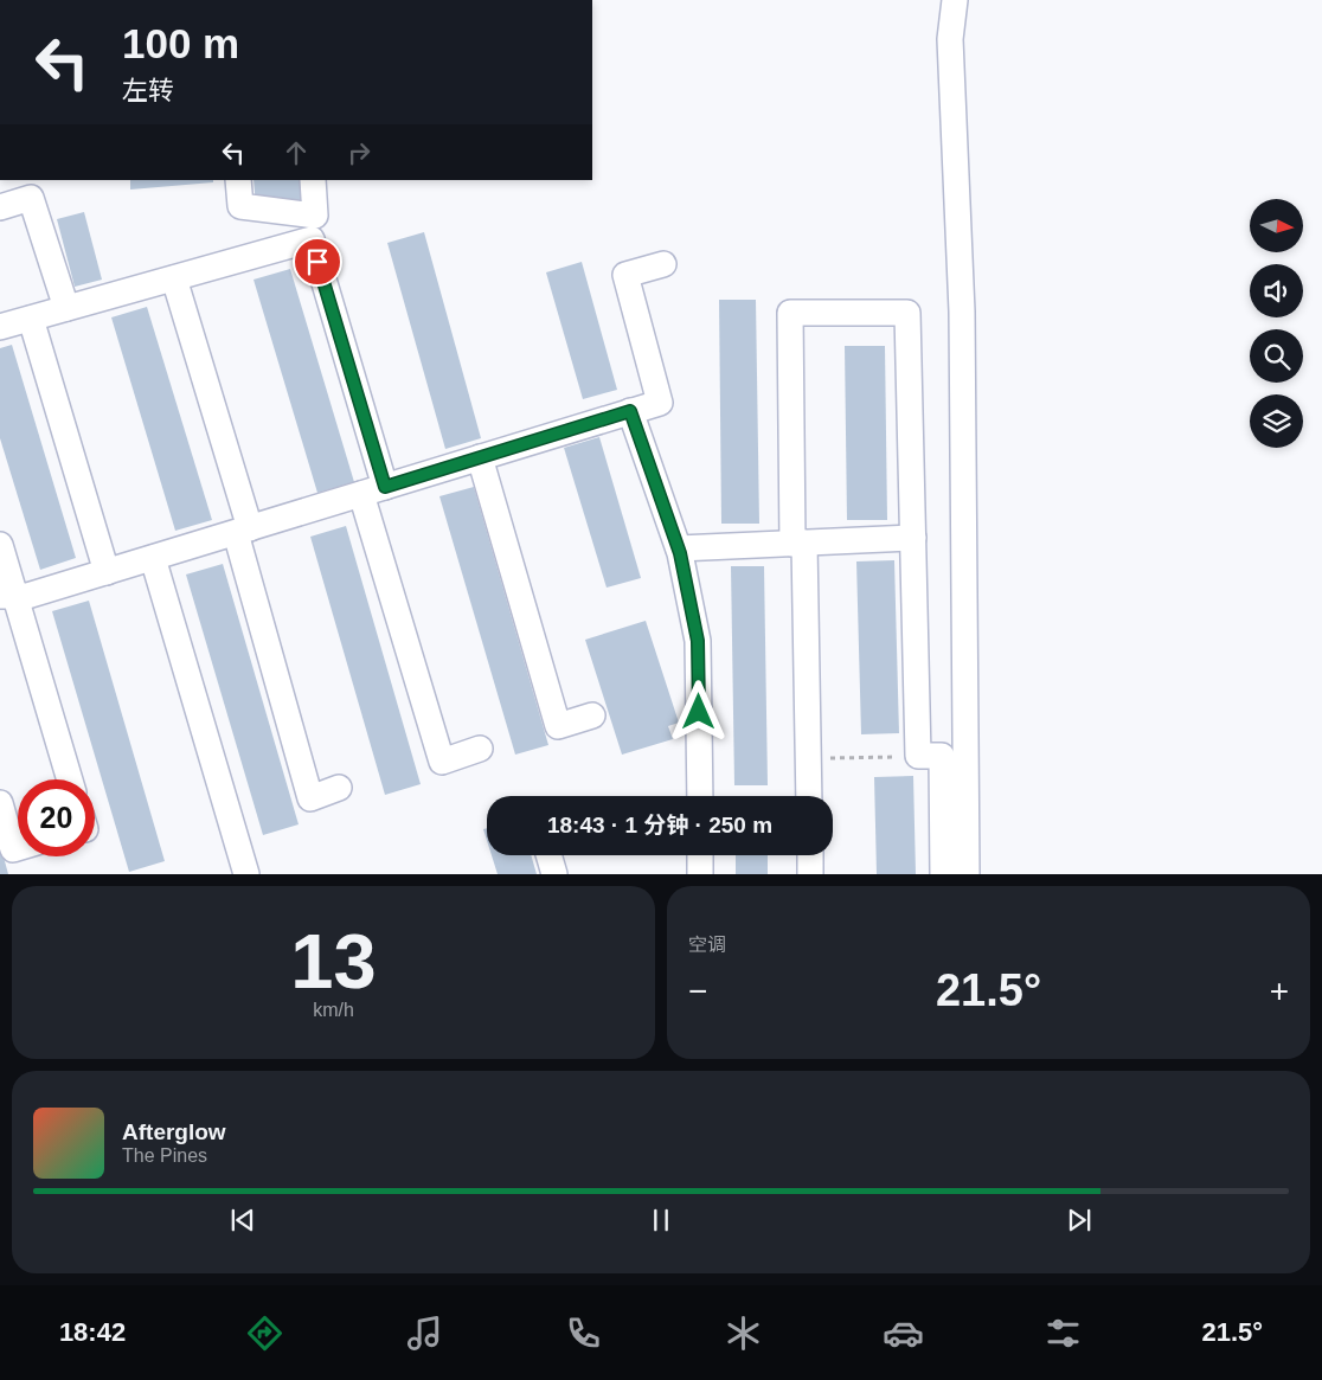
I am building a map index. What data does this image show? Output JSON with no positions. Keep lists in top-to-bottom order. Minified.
{"north":"right","page":{"turn":["100 m","左转"],"limit":"20","trip":"18:43 · 1 分钟 · 250 m","tile":[["13","km/h"],"空调"],"heat":["−","21.5°","+"],"song":["Afterglow","The Pines"],"tabs":["18:42","21.5°"]}}
